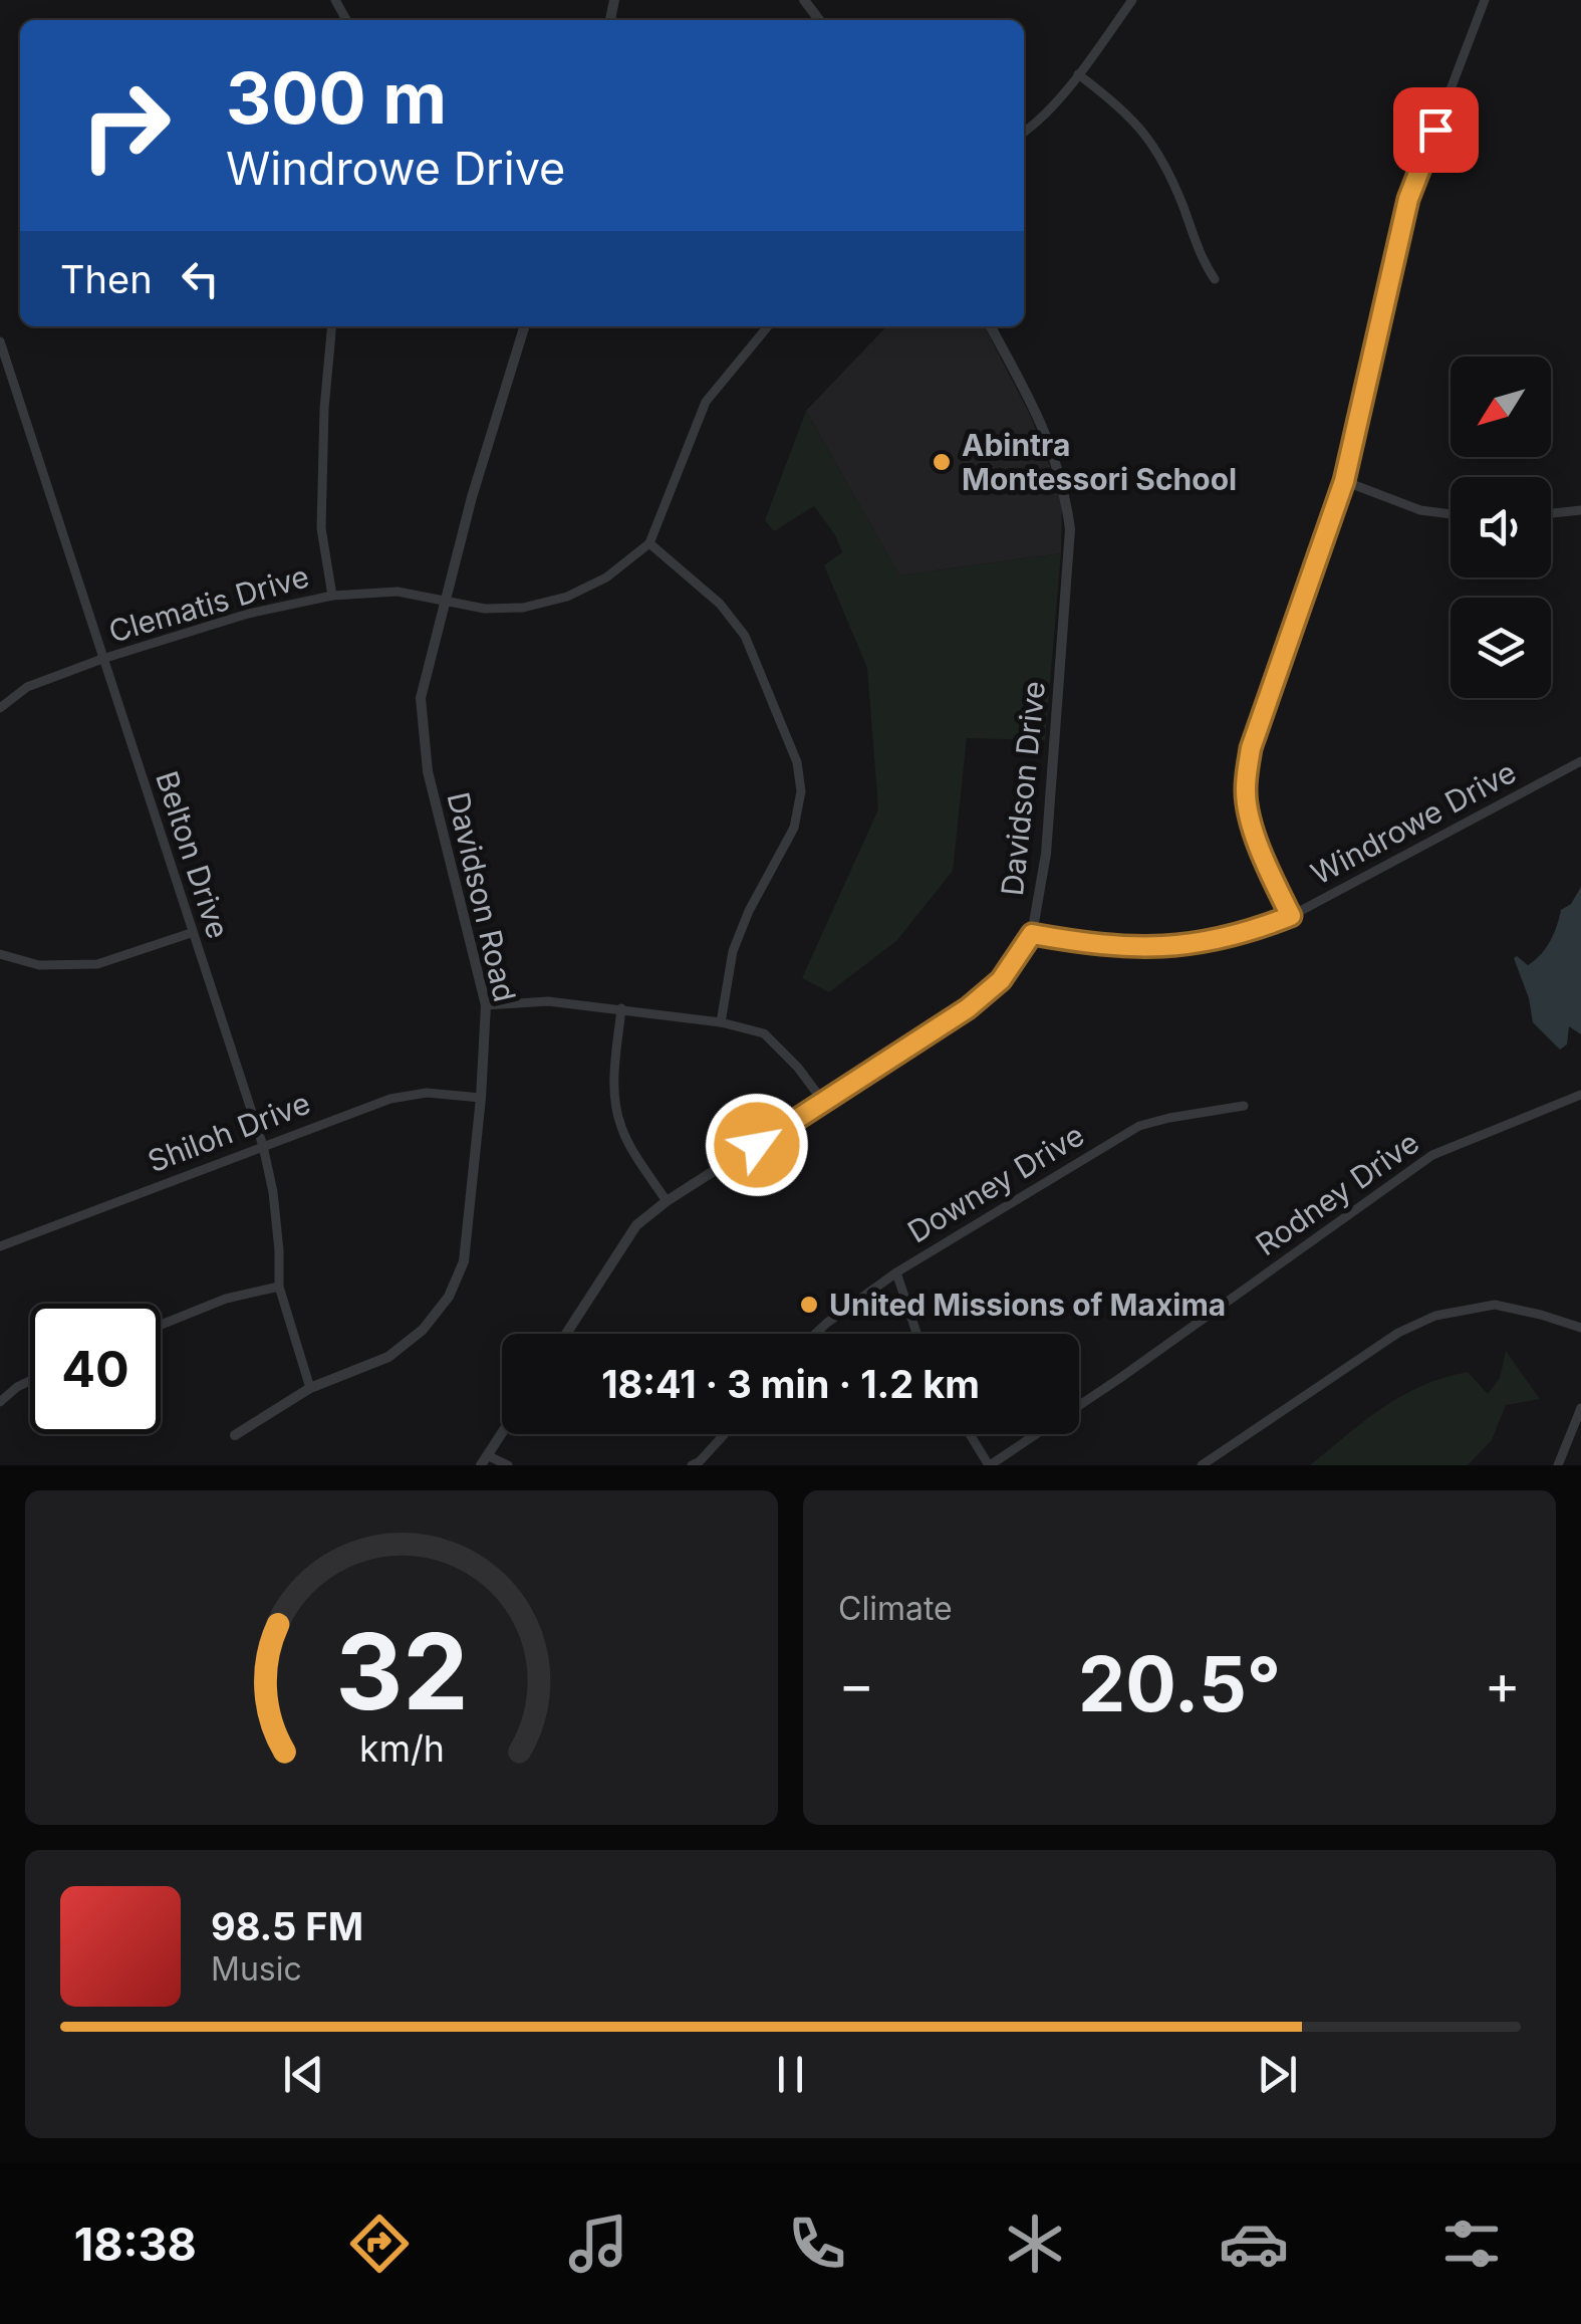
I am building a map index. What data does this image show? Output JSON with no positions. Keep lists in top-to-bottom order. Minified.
{"streets":{"street":["Clematis Drive","Davidson Drive","Windrowe Drive","Belton Drive","Davidson Road","Shiloh Drive","Downey Drive","Rodney Drive"]},"crossings":[["Clematis Drive","Belton Drive"],["Clematis Drive","Davidson Road"],["Davidson Drive","Windrowe Drive"],["Belton Drive","Davidson Road"],["Belton Drive","Shiloh Drive"],["Davidson Road","Shiloh Drive"]],"places":["Abintra Montessori School","United Missions of Maxima"],"north":"bottom left","page":{"turn":["300 m","Windrowe Drive"],"then":"Then","limit":"40","trip":"18:41 · 3 min · 1.2 km","tile":"Climate","heat":["−","20.5°","+"],"song":["98.5 FM","Music"],"tabs":"18:38","gauge":["32","km/h"]}}
